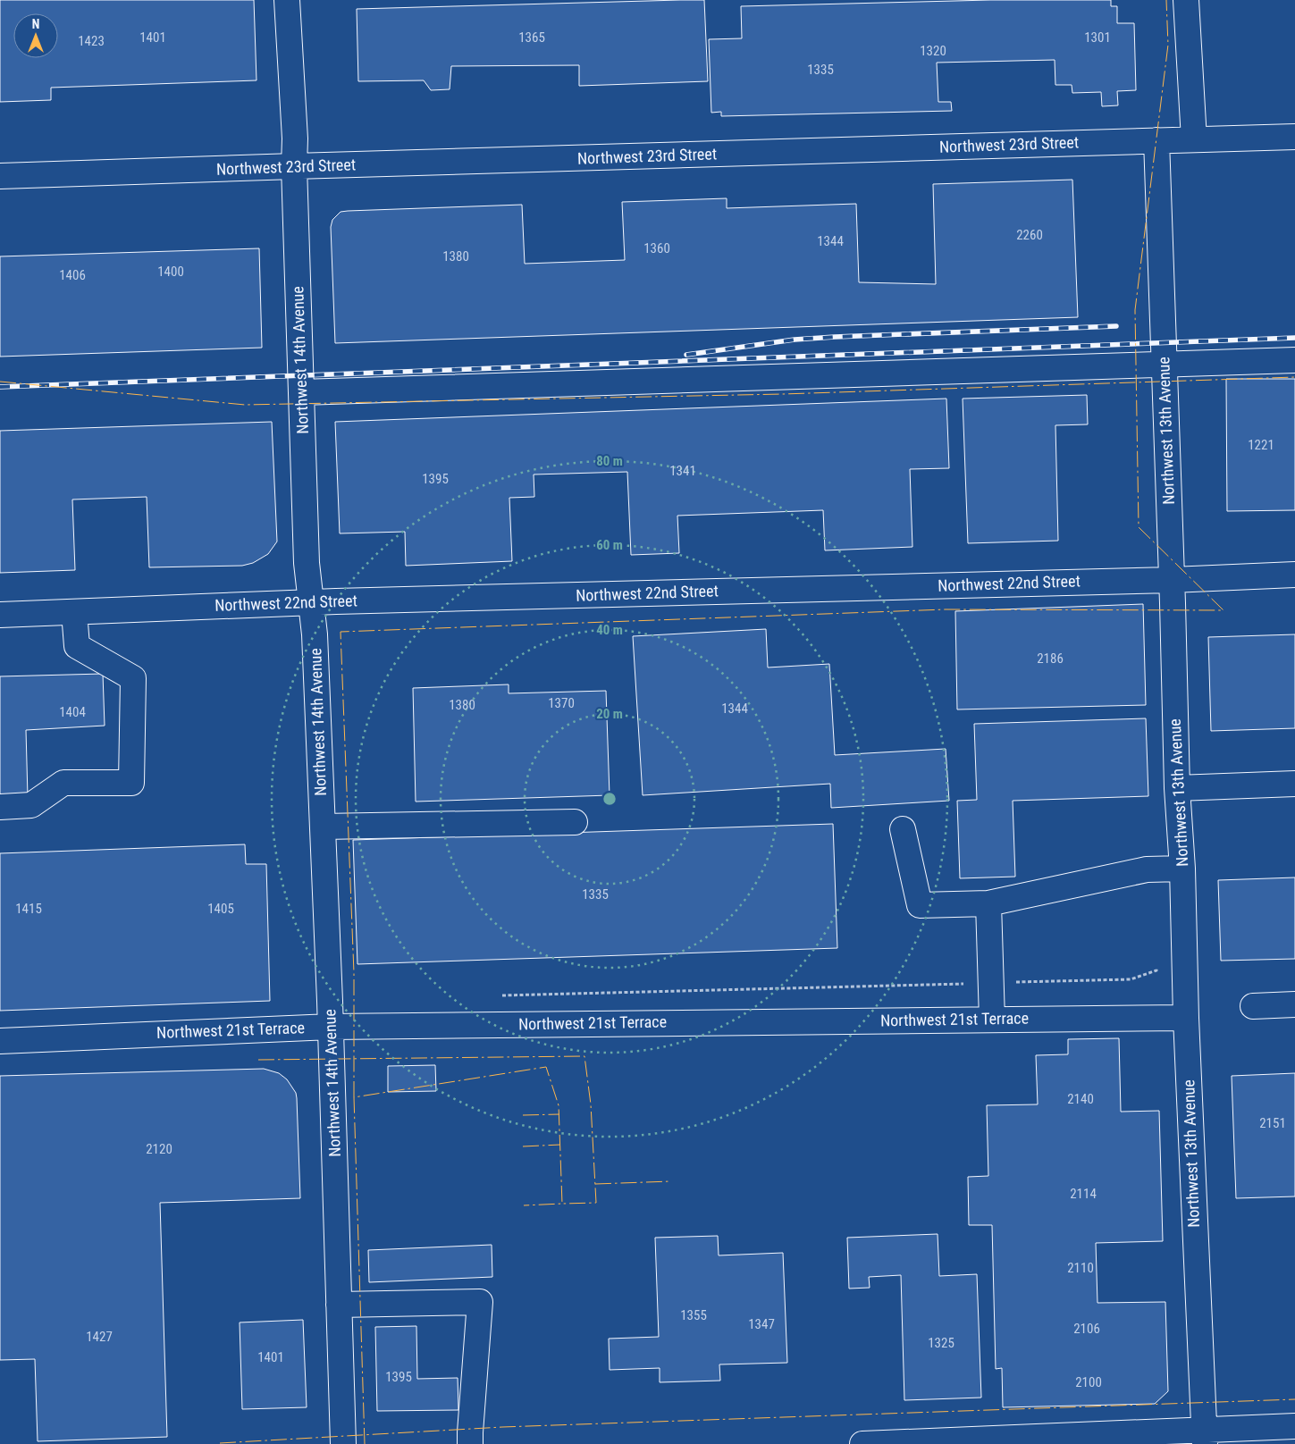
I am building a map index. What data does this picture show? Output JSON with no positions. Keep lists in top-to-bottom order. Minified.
{"streets":{"street":["Northwest 23rd Street","Northwest 14th Avenue","Northwest 13th Avenue","Northwest 22nd Street","Northwest 21st Terrace"]},"crossings":[["Northwest 23rd Street","Northwest 14th Avenue"],["Northwest 23rd Street","Northwest 13th Avenue"],["Northwest 14th Avenue","Northwest 22nd Street"],["Northwest 14th Avenue","Northwest 21st Terrace"],["Northwest 13th Avenue","Northwest 22nd Street"],["Northwest 13th Avenue","Northwest 21st Terrace"]],"house_numbers":["1401","1365","1301","1423","1320","1335","2260","1344","1360","1380","1400","1406","1221","1341","1395","2186","1370","1380","1344","1404","1335","1415","1405","2140","2151","2120","2114","2110","1355","1347","2106","1427","1325","1401","1395","2100"],"north":"top","rings":["80 m","60 m","40 m","20 m"]}
